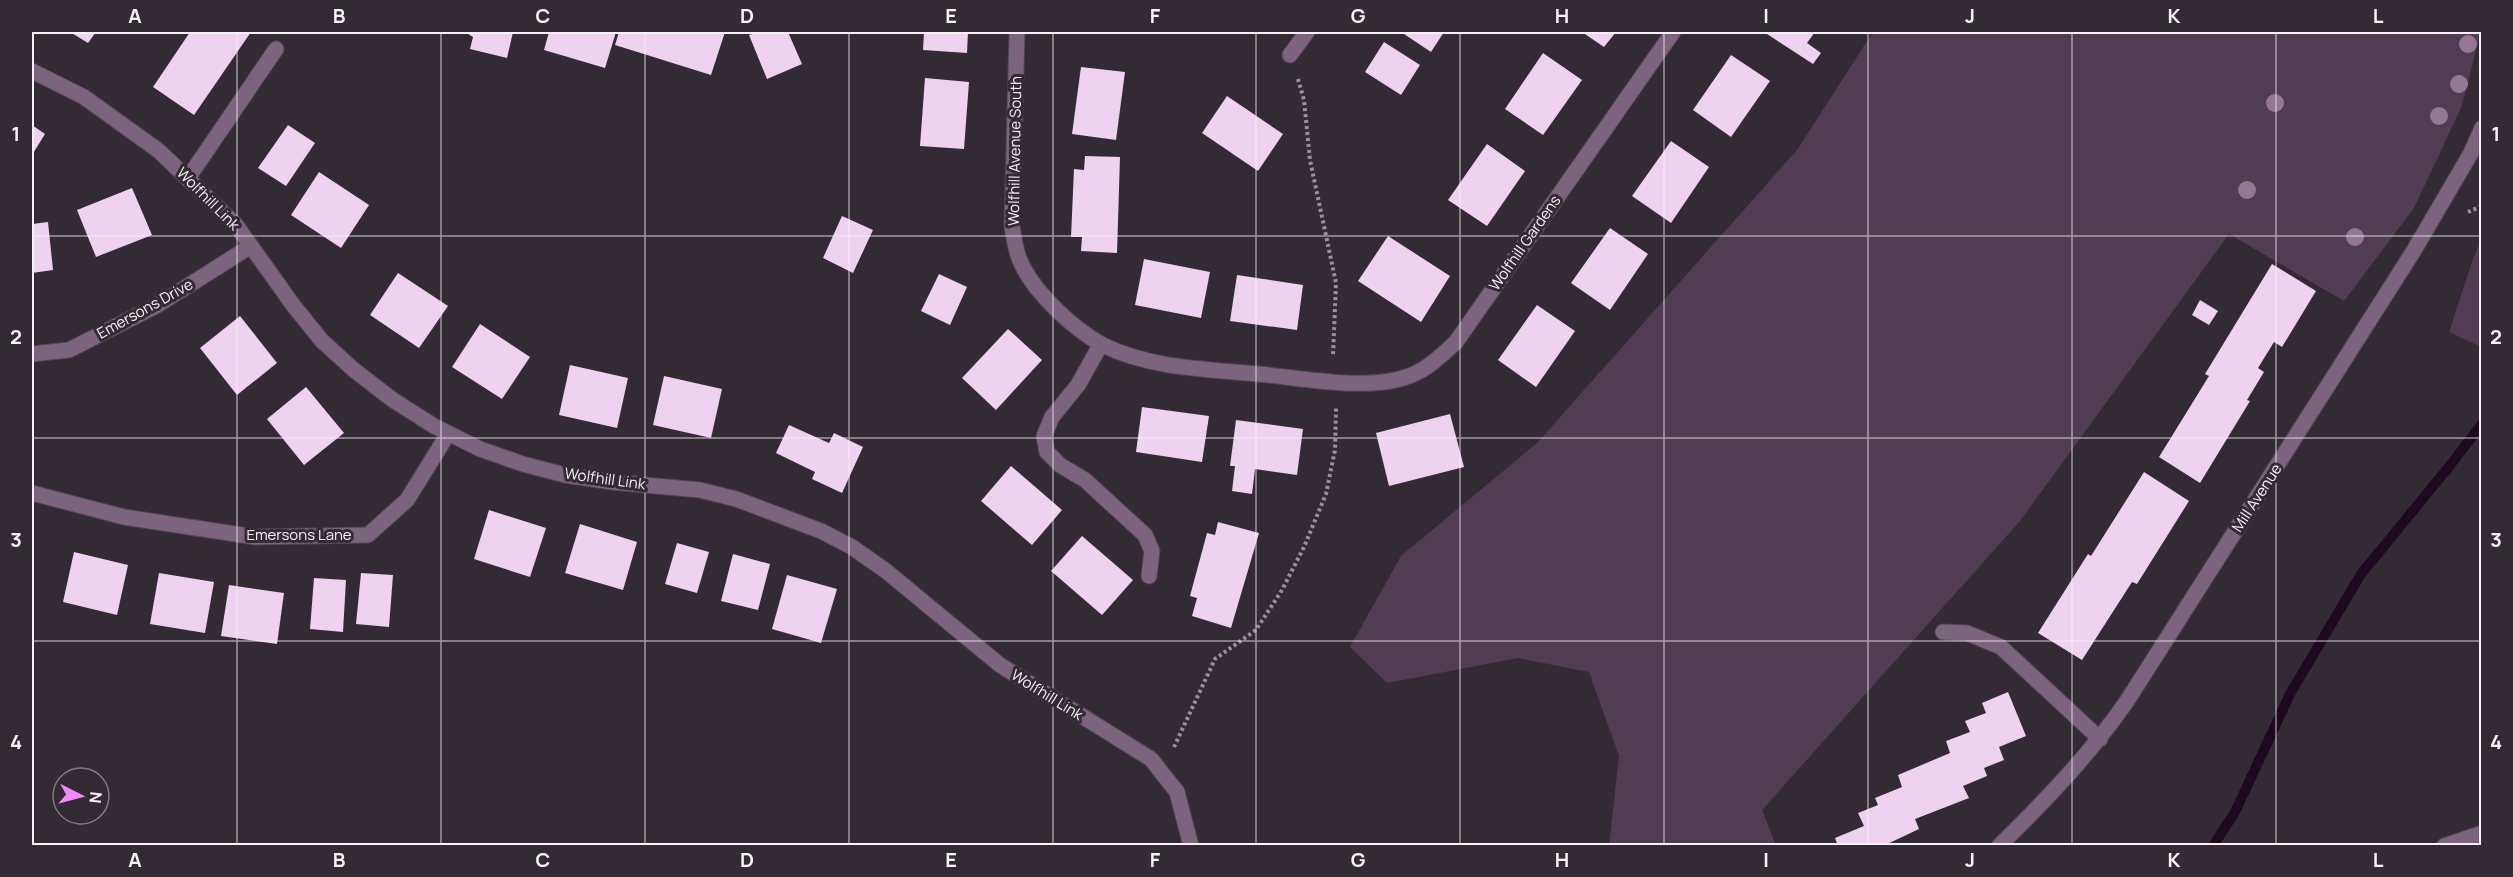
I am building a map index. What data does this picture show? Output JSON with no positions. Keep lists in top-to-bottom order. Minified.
{"streets":{"street":["Wolfhill Avenue South","Wolfhill Link","Wolfhill Gardens","Emersons Drive","Mill Avenue","Emersons Lane"]},"crossings":[["Wolfhill Avenue South","Wolfhill Gardens"],["Wolfhill Link","Emersons Drive"],["Wolfhill Link","Emersons Lane"]],"north":"right","grid":{"columns":["A","B","C","D","E","F","G","H","I","J","K","L"],"rows":["1","2","3","4"]}}
